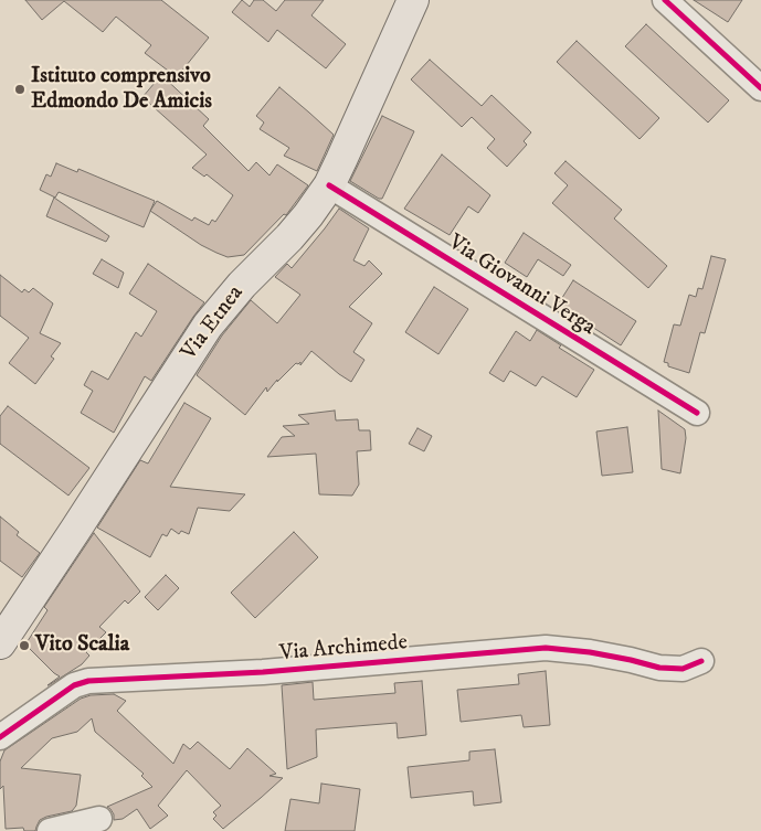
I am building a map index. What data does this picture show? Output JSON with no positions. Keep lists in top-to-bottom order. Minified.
{"streets":{"main road":["Via Etnea"],"street":["Via Giovanni Verga","Via Archimede"]},"crossings":[["Via Giovanni Verga","Via Etnea"]],"places":["Istituto comprensivo Edmondo De Amicis","Vito Scalia"]}
